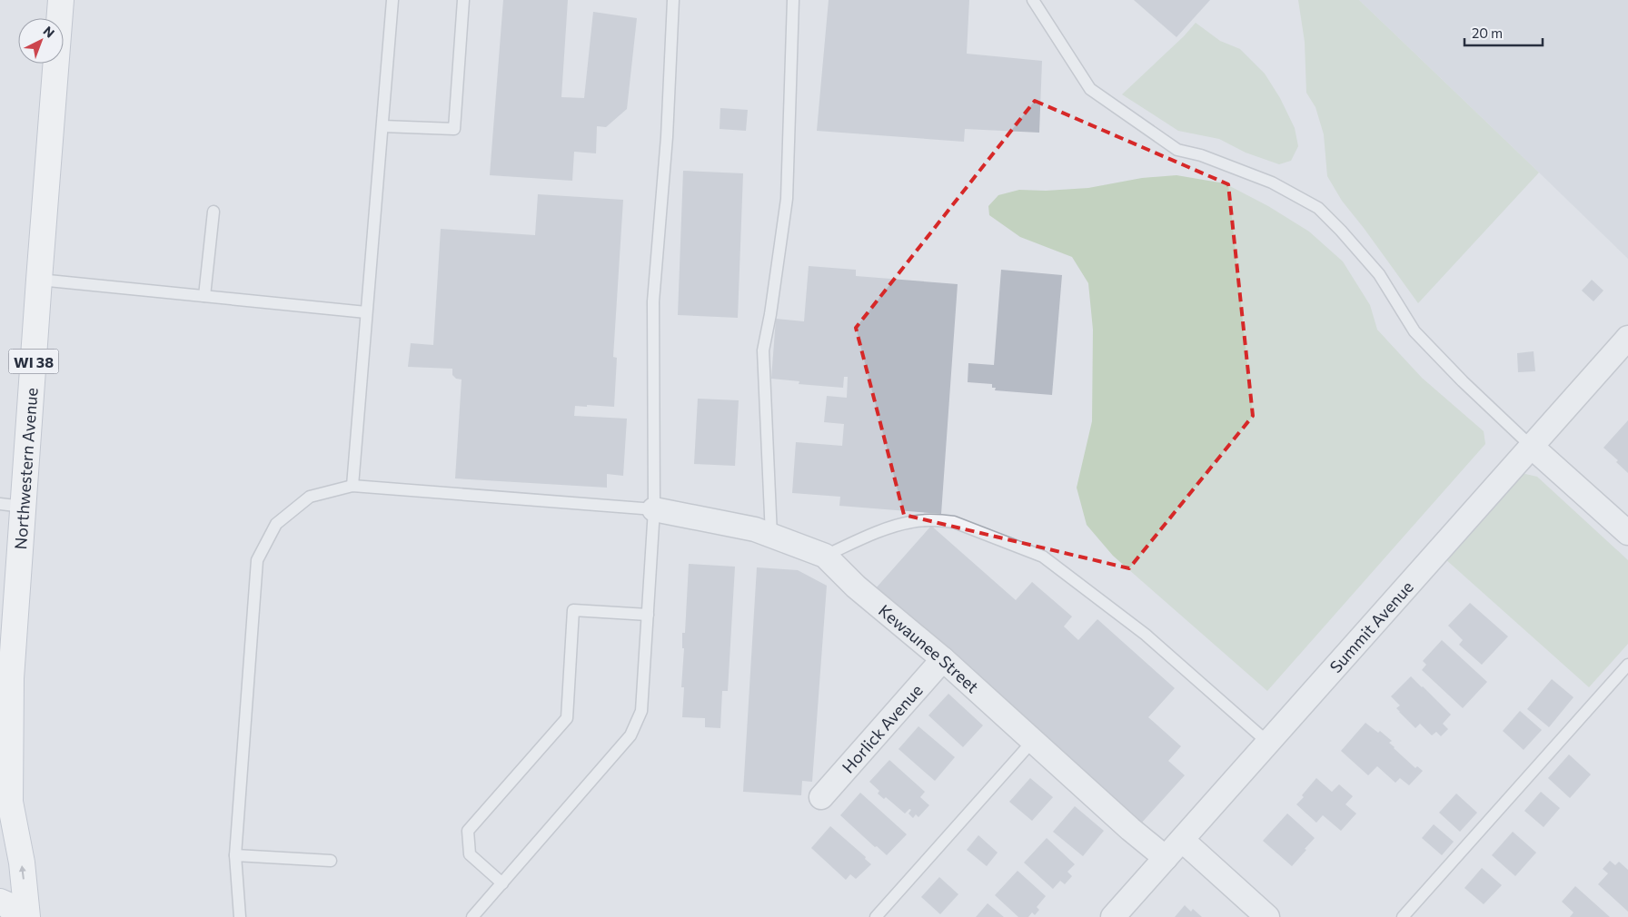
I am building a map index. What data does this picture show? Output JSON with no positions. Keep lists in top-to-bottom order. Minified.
{"streets":{"main road":["WI 38","Northwestern Avenue"],"street":["Summit Avenue","Kewaunee Street","Horlick Avenue"]},"crossings":[["Summit Avenue","Kewaunee Street"],["Kewaunee Street","Horlick Avenue"]],"scale_bar":"20 m","north":"top right"}
